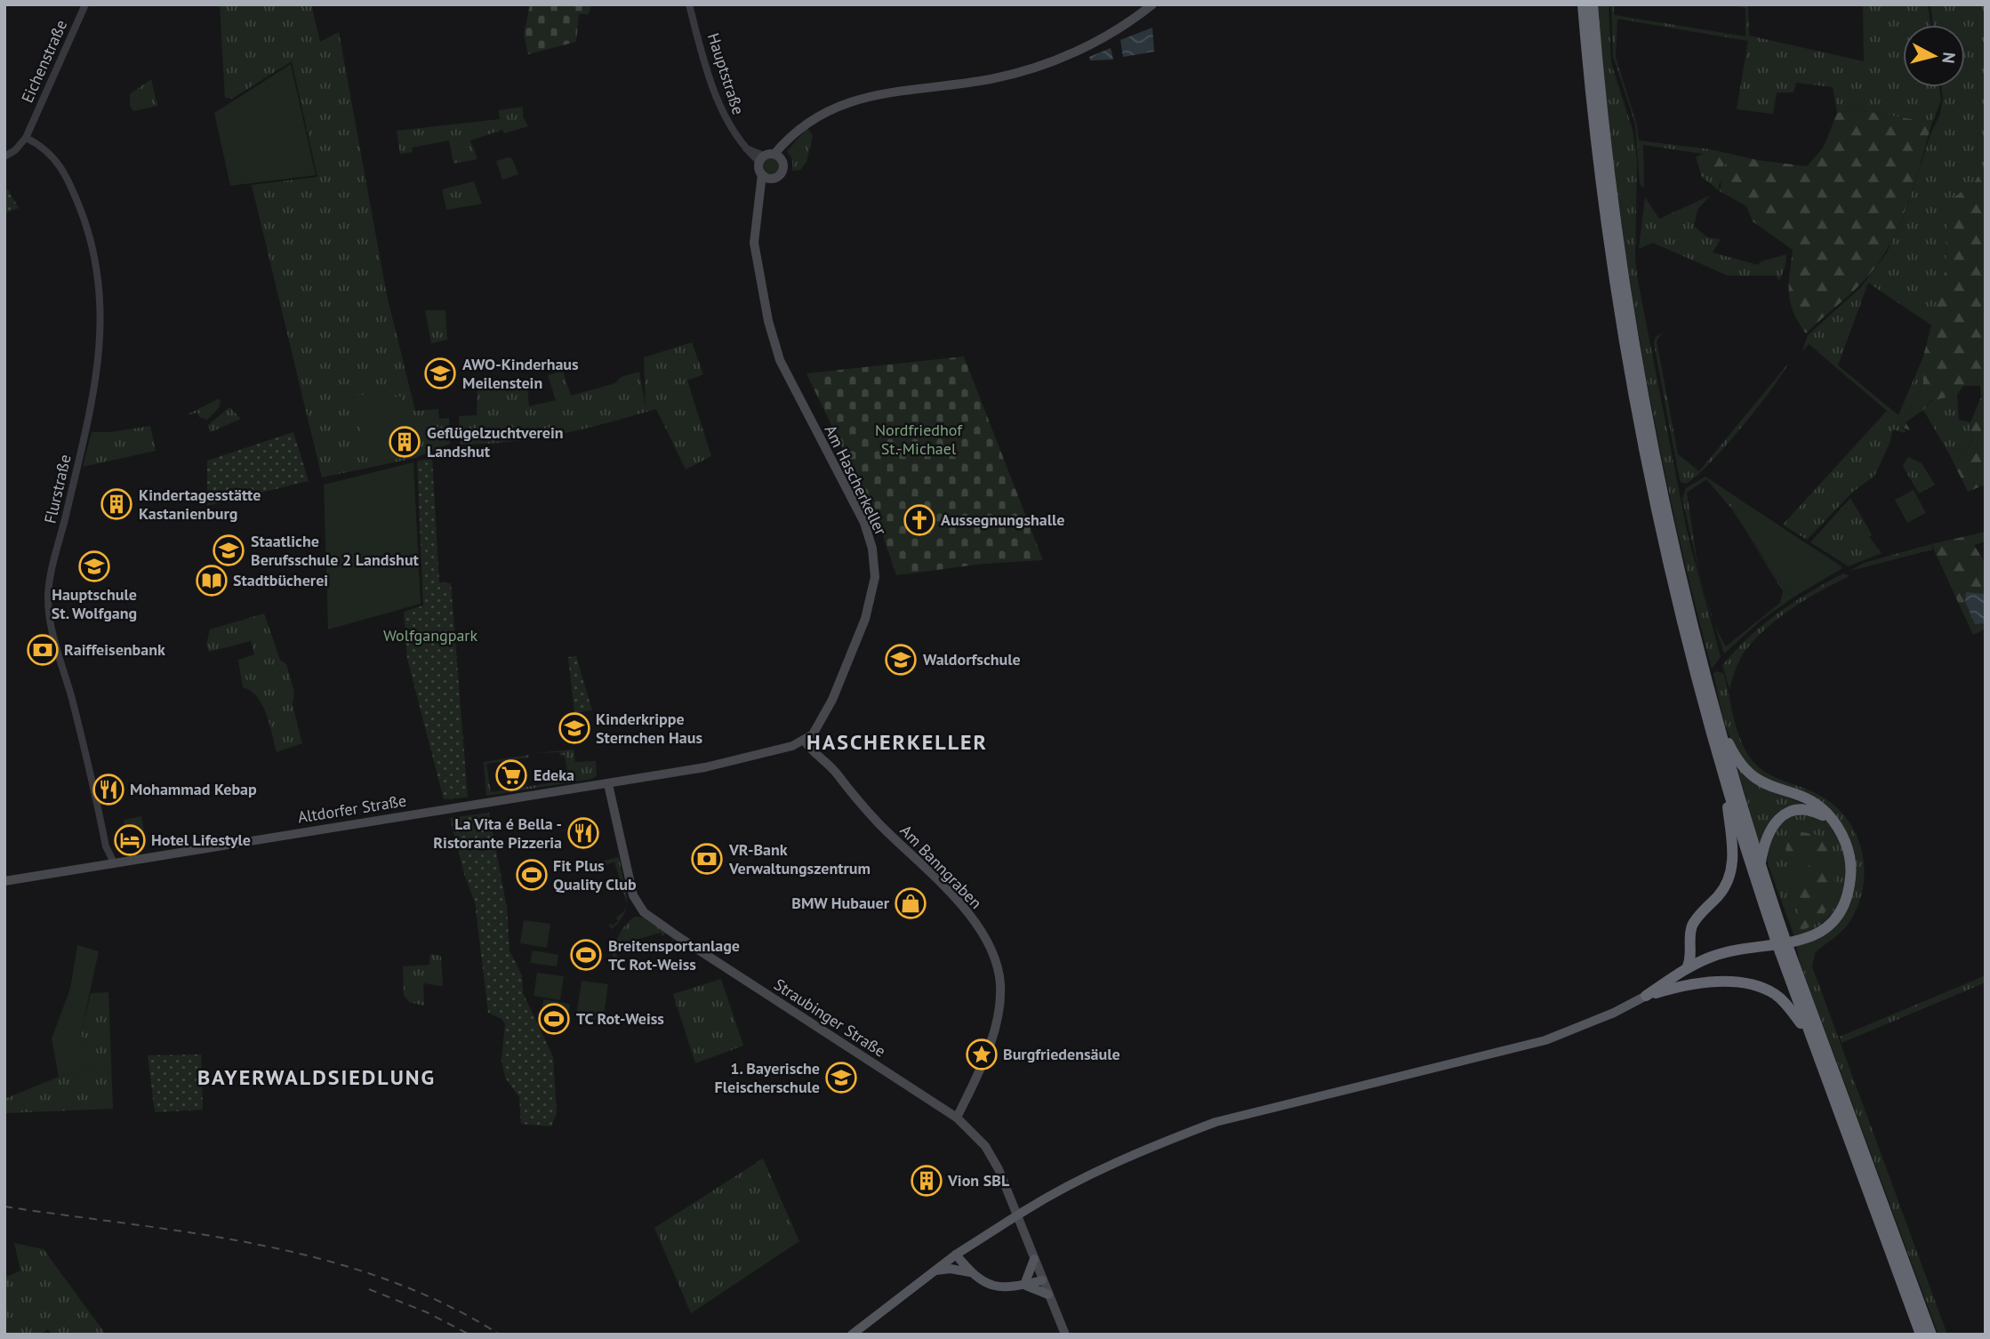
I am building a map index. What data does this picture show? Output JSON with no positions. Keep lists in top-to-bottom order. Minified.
{"streets":{"main road":["Am Hascherkeller","Altdorfer Straße","Am Banngraben","Straubinger Straße"],"street":["Eichenstraße","Hauptstraße","Flurstraße"]},"crossings":[["Eichenstraße","Flurstraße"],["Am Hascherkeller","Altdorfer Straße"],["Am Hascherkeller","Am Banngraben"],["Flurstraße","Altdorfer Straße"],["Altdorfer Straße","Am Banngraben"],["Altdorfer Straße","Straubinger Straße"],["Am Banngraben","Straubinger Straße"]],"districts":["HASCHERKELLER","BAYERWALDSIEDLUNG"],"parks":["Nordfriedhof St.-Michael","Wolfgangpark"],"places":{"school or university":["AWO-Kinderhaus Meilenstein","Staatliche Berufsschule 2 Landshut","Hauptschule St. Wolfgang","Waldorfschule","Kinderkrippe Sternchen Haus","1. Bayerische Fleischerschule"],"building":["Geflügelzuchtverein Landshut","Kindertagesstätte Kastanienburg","Vion SBL"],"church":["Aussegnungshalle"],"library":["Stadtbücherei"],"bank":["Raiffeisenbank","VR-Bank Verwaltungszentrum"],"supermarket":["Edeka"],"restaurant":["Mohammad Kebap","La Vita é Bella - Ristorante Pizzeria"],"hotel":["Hotel Lifestyle"],"sports":["Fit Plus Quality Club","Breitensportanlage TC Rot-Weiss","TC Rot-Weiss"],"shop":["BMW Hubauer"],"place":["Burgfriedensäule"]},"north":"right"}
